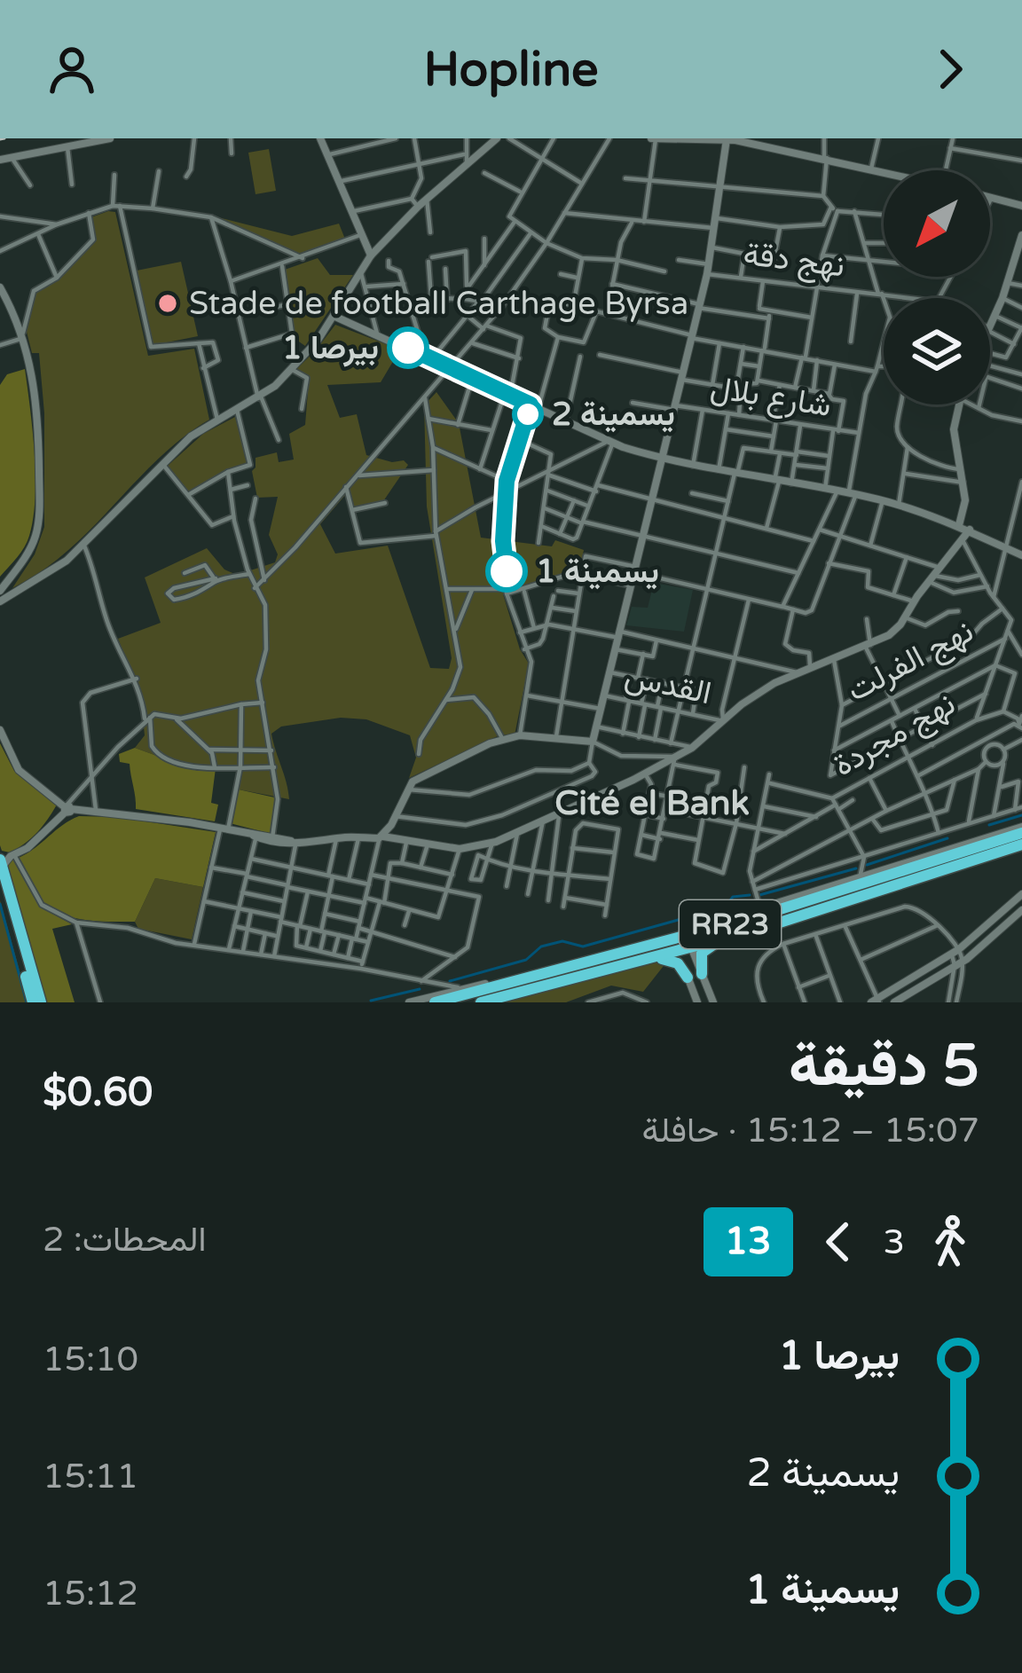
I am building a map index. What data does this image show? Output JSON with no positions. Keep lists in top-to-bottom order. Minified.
{"streets":{"highway":["RR23"],"street":["نهج دقة","شارع بلال","نهج الفرلت","القدس","نهج مجردة"]},"crossings":[["نهج الفرلت","نهج مجردة"]],"districts":["Cité el Bank"],"places":["Stade de football Carthage Byrsa","بيرصا 1","يسمينة 2","يسمينة 1"],"lines":["bus line 13"],"north":"bottom left","page":{"header":"Hopline","heading":["5 دقيقة","15:07 – 15:12 · حافلة","$0.60"],"legs":["3","13","المحطات: 2"],"list":[{"name":"بيرصا 1","value":"15:10"},{"name":"يسمينة 2","value":"15:11"},{"name":"يسمينة 1","value":"15:12"}]}}
